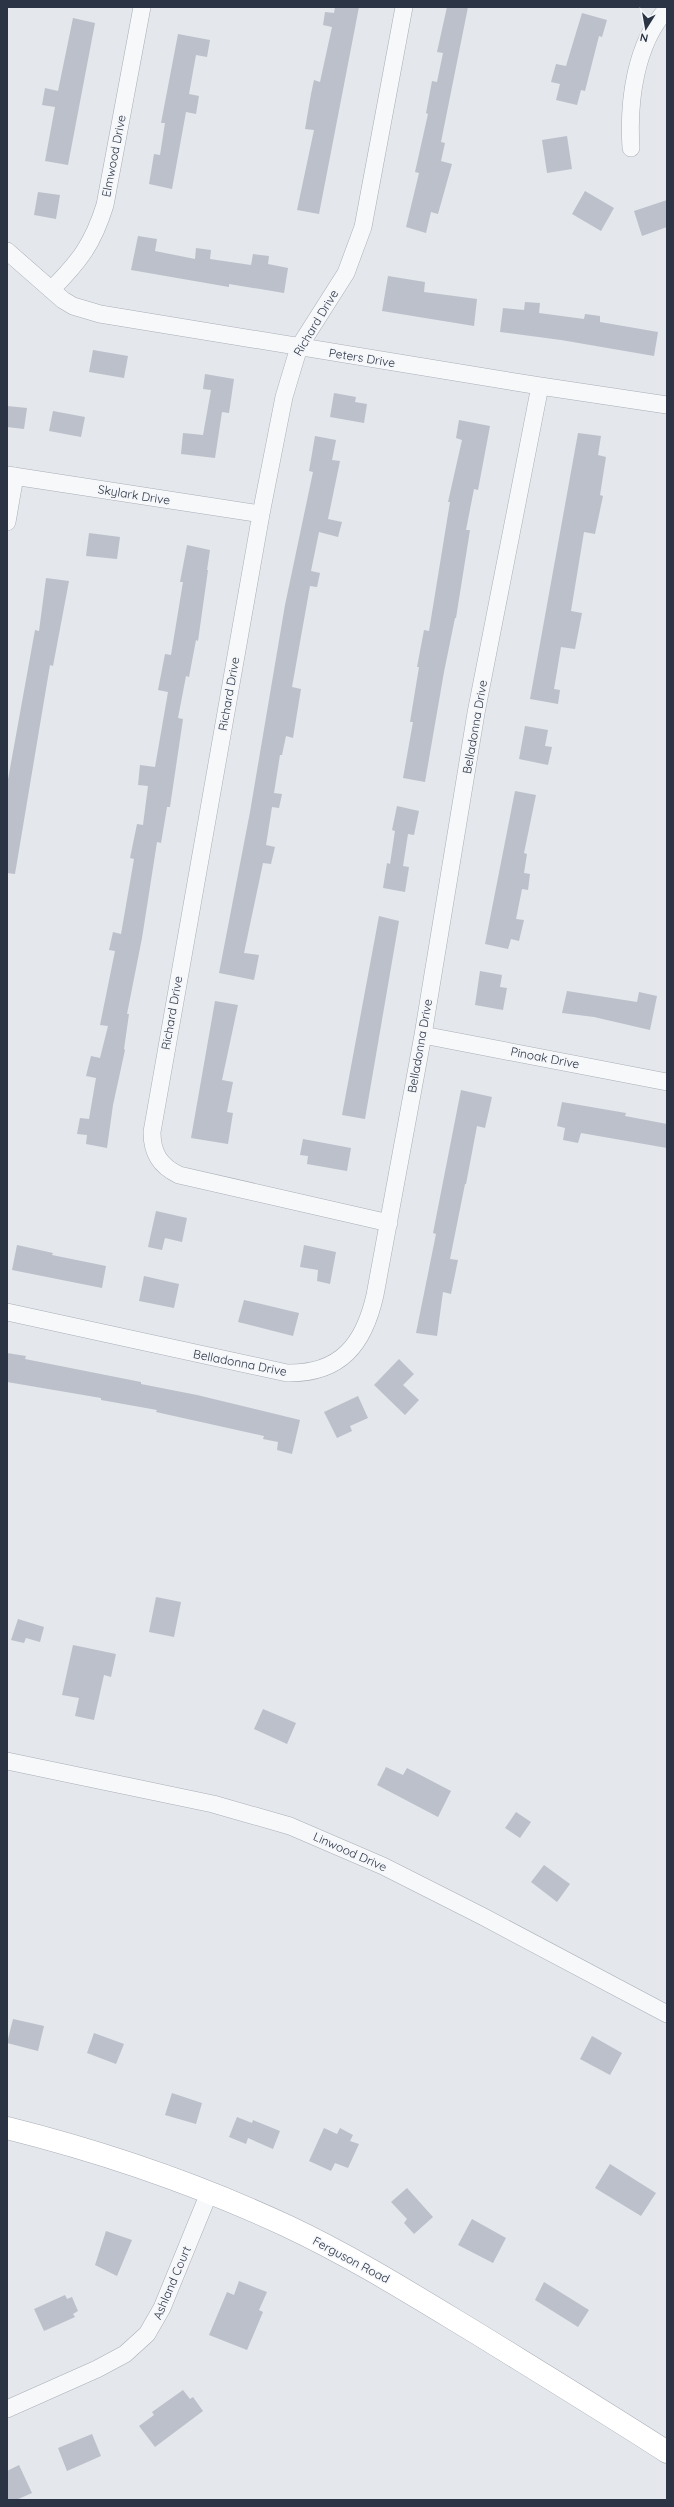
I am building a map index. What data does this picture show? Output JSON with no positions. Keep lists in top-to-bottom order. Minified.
{"streets":{"street":["Elmwood Drive","Richard Drive","Peters Drive","Skylark Drive","Belladonna Drive","Pinoak Drive","Linwood Drive","Ferguson Road","Ashland Court"]},"crossings":[["Elmwood Drive","Peters Drive"],["Richard Drive","Peters Drive"],["Richard Drive","Skylark Drive"],["Richard Drive","Belladonna Drive"],["Peters Drive","Belladonna Drive"],["Belladonna Drive","Pinoak Drive"],["Ferguson Road","Ashland Court"]],"north":"bottom"}
